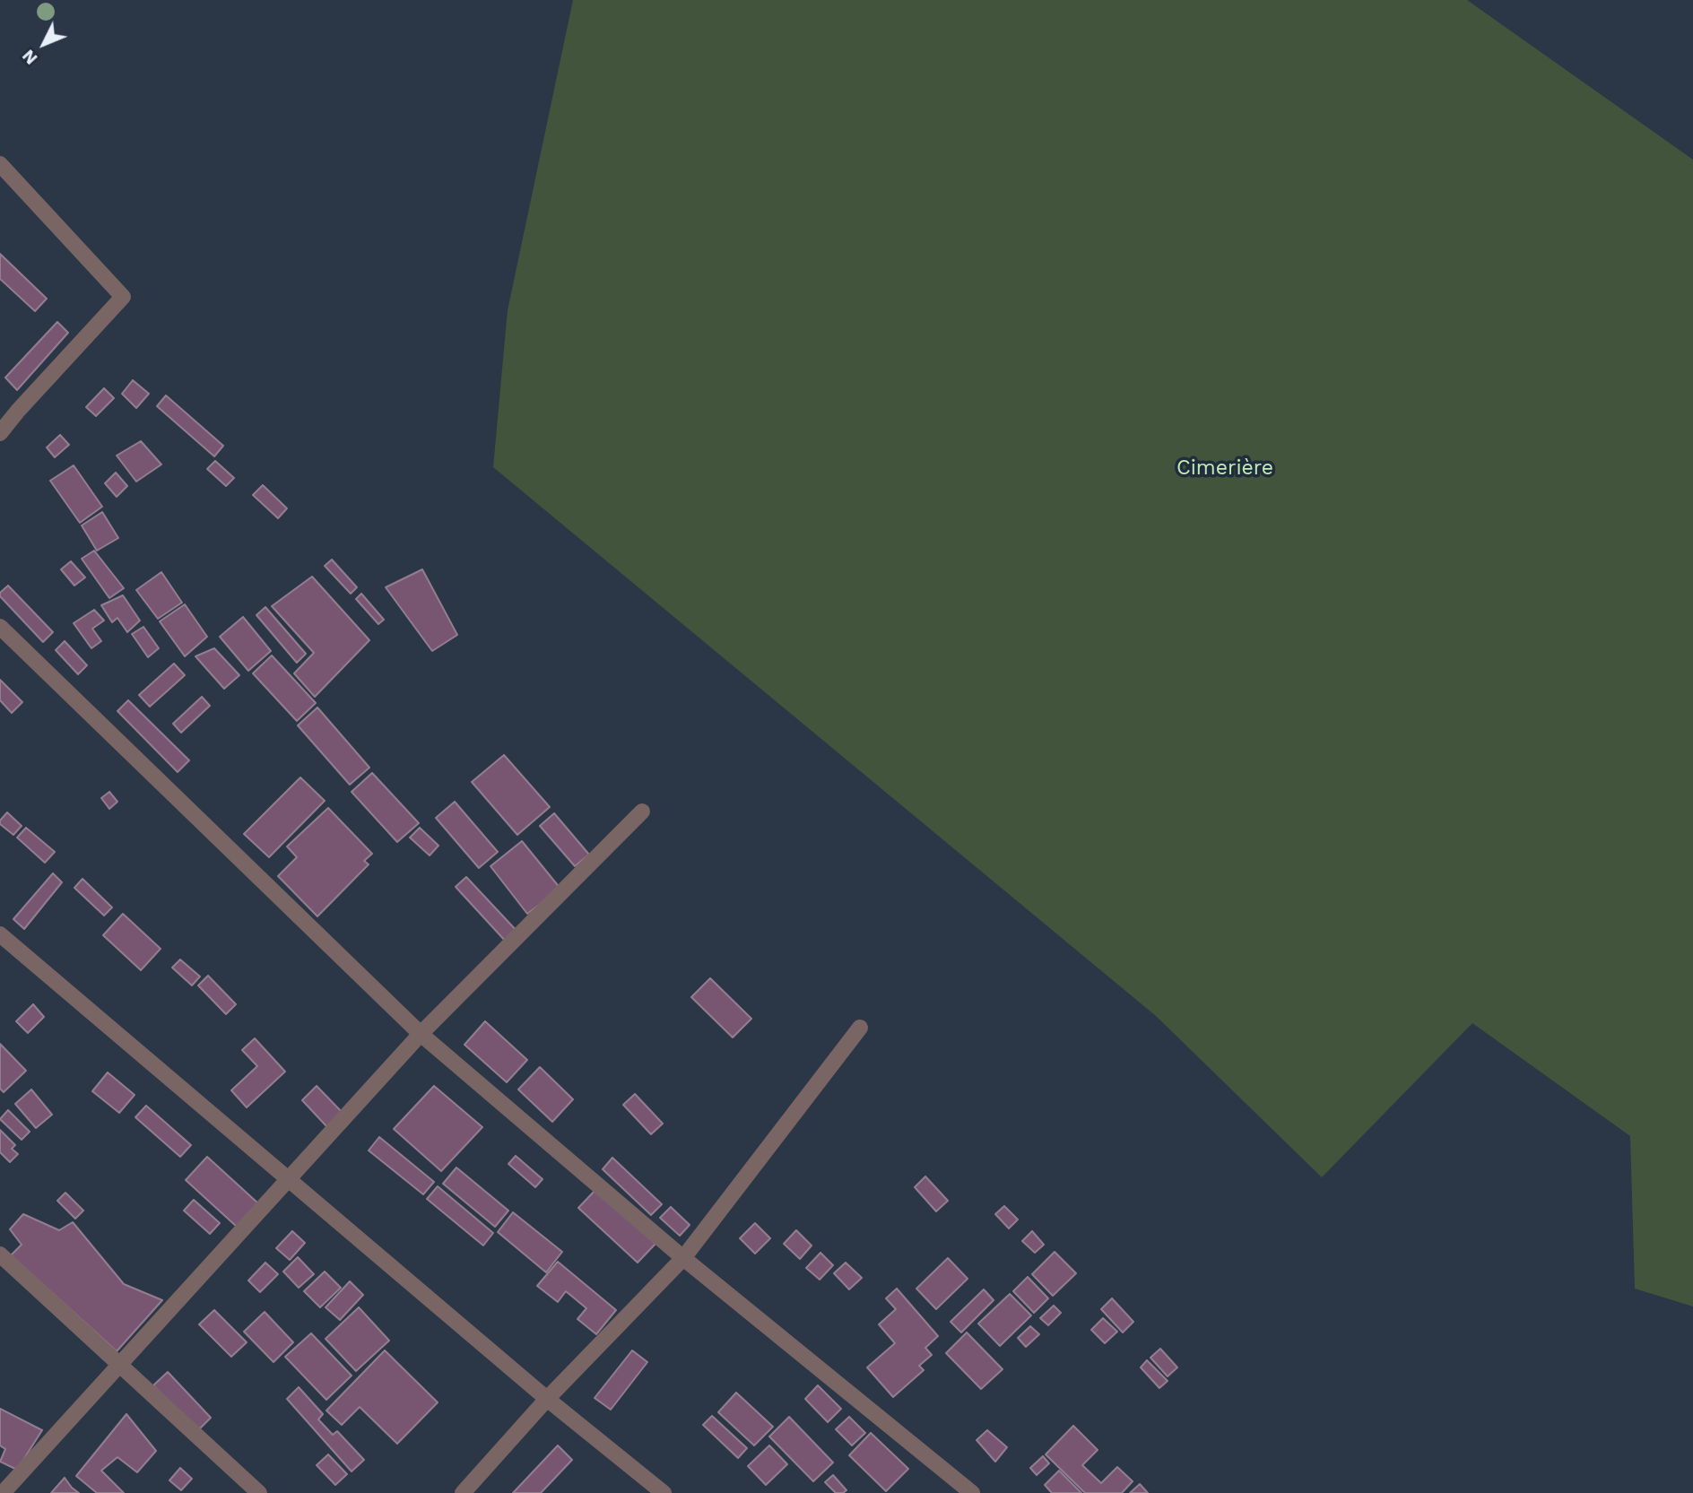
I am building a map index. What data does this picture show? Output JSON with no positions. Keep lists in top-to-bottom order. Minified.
{"parks":["Cimerière"],"north":"bottom left"}
